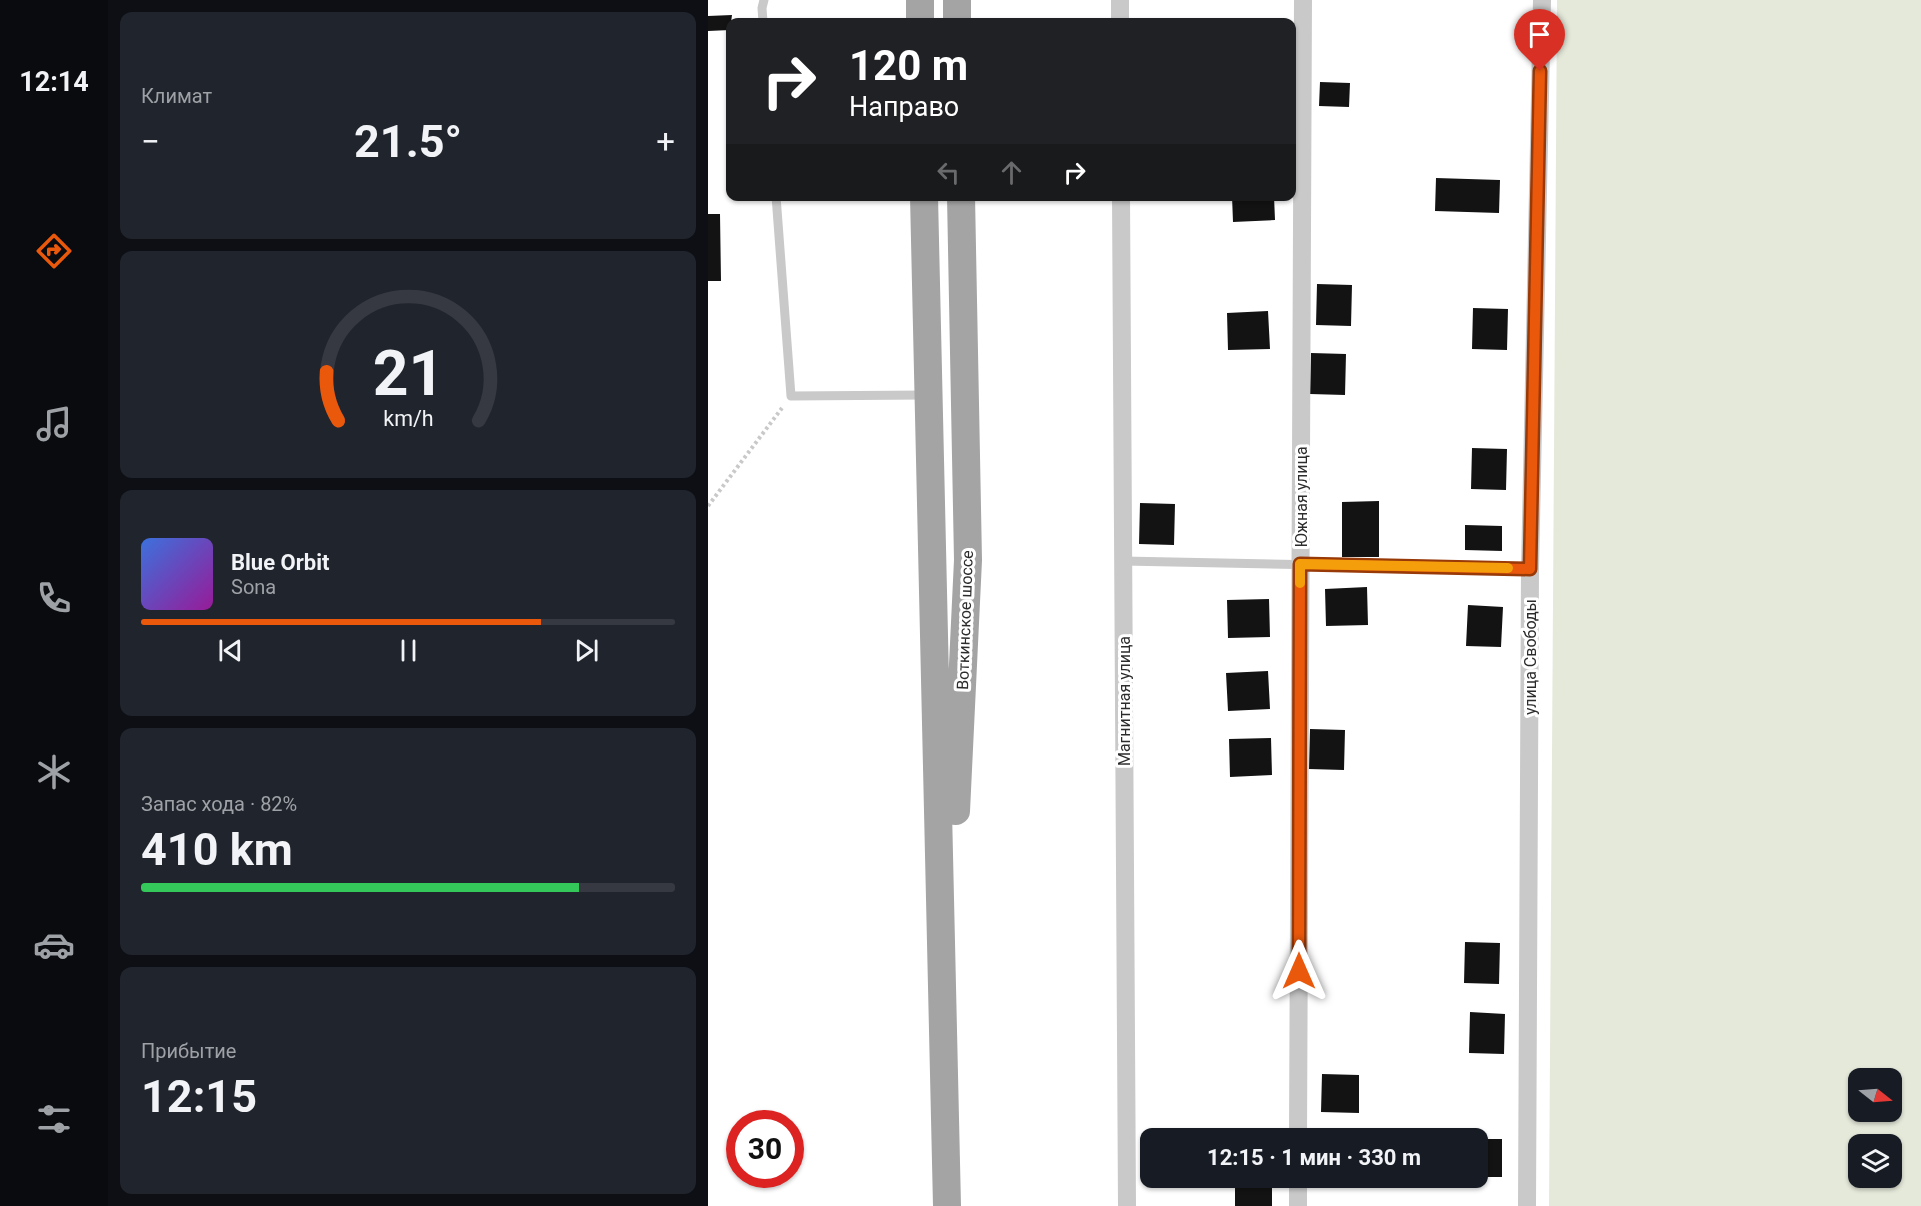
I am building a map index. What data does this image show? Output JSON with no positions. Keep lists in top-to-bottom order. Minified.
{"streets":{"main road":["Воткинское шоссе"],"street":["Южная улица","улица Свободы","Магнитная улица"]},"north":"right","page":{"tabs":"12:14","tile":["Климат",["Запас хода · 82%","410 km"],["Прибытие","12:15"]],"turn":["120 m","Направо"],"heat":["−","21.5°","+"],"song":["Blue Orbit","Sona"],"limit":"30","trip":"12:15 · 1 мин · 330 m","gauge":["21","km/h"]}}
